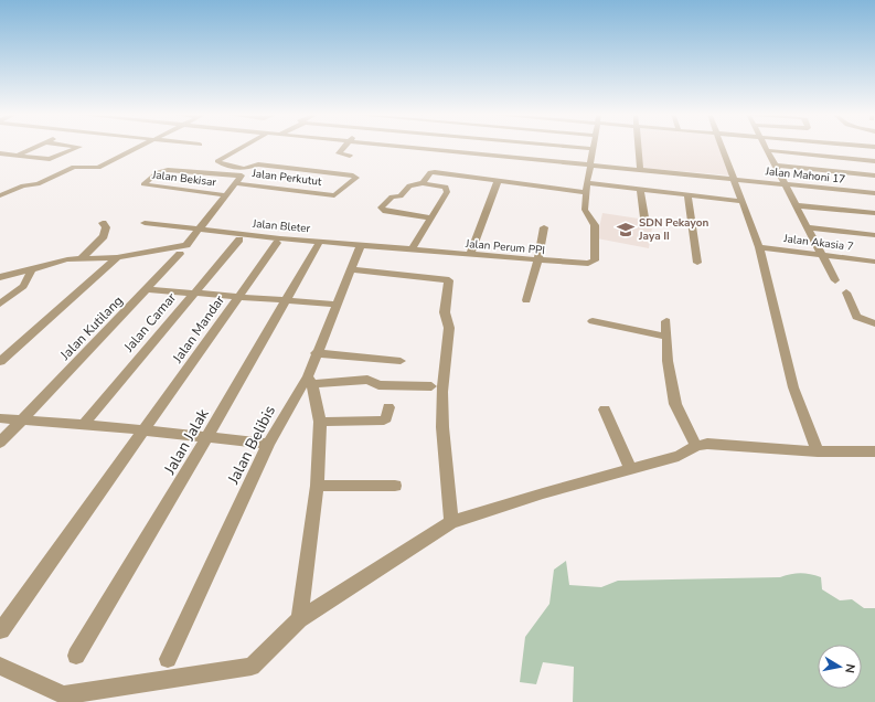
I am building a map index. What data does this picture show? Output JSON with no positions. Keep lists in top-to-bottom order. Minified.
{"streets":{"street":["Jalan Mahoni 17","Jalan Perkutut","Jalan Bekisar","Jalan Bleter","Jalan Akasia 7","Jalan Perum PPI","Jalan Camar","Jalan Kutilang","Jalan Mandar","Jalan Jalak","Jalan Belibis"]},"crossings":[["Jalan Perkutut","Jalan Bekisar"],["Jalan Perkutut","Jalan Kutilang"],["Jalan Bekisar","Jalan Kutilang"],["Jalan Bleter","Jalan Perum PPI"],["Jalan Bleter","Jalan Kutilang"],["Jalan Bleter","Jalan Jalak"],["Jalan Bleter","Jalan Belibis"],["Jalan Perum PPI","Jalan Belibis"]],"places":{"school or university":["SDN Pekayon Jaya II"]},"north":"right"}
